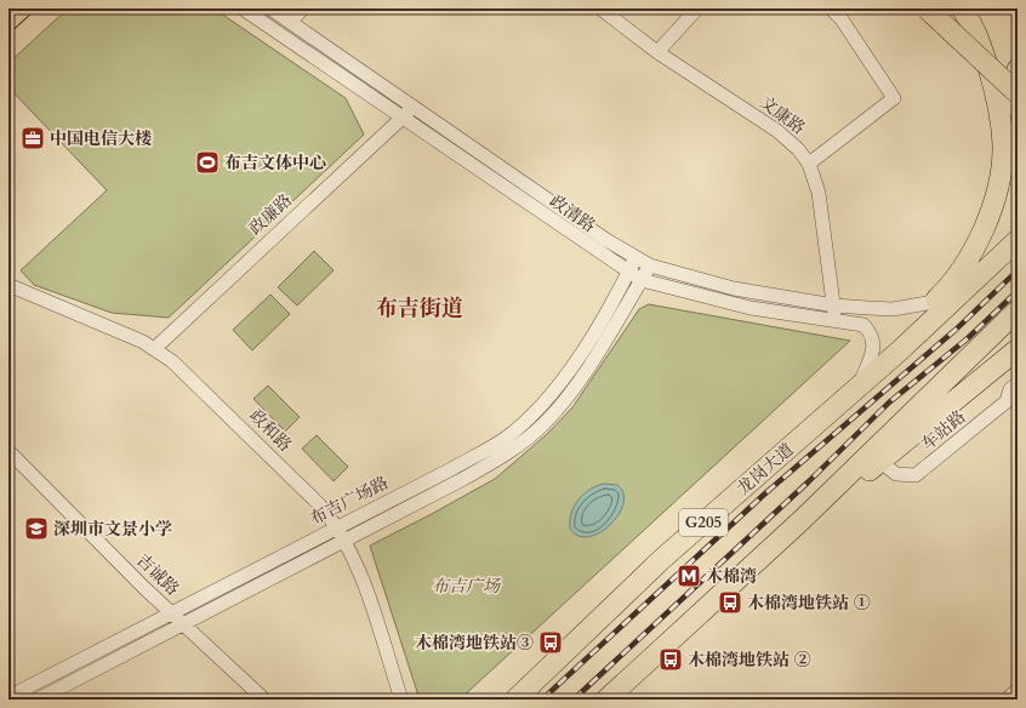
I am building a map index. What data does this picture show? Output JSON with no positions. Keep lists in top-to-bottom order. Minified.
{"streets":{"highway":["龙岗大道","G205"],"street":["文康路","政清路","政廉路","政和路","车站路","布吉广场路","吉诚路"]},"crossings":[["文康路","政清路"],["政清路","政廉路"],["政清路","龙岗大道"],["政清路","布吉广场路"],["政廉路","政和路"],["政和路","布吉广场路"],["布吉广场路","吉诚路"]],"districts":["布吉街道"],"parks":["布吉广场"],"places":{"office":["中国电信大楼"],"sports":["布吉文体中心"],"school or university":["深圳市文景小学"],"metro station":["木棉湾"],"bus stop":["木棉湾地铁站 ①","木棉湾地铁站③","木棉湾地铁站 ②"]}}
